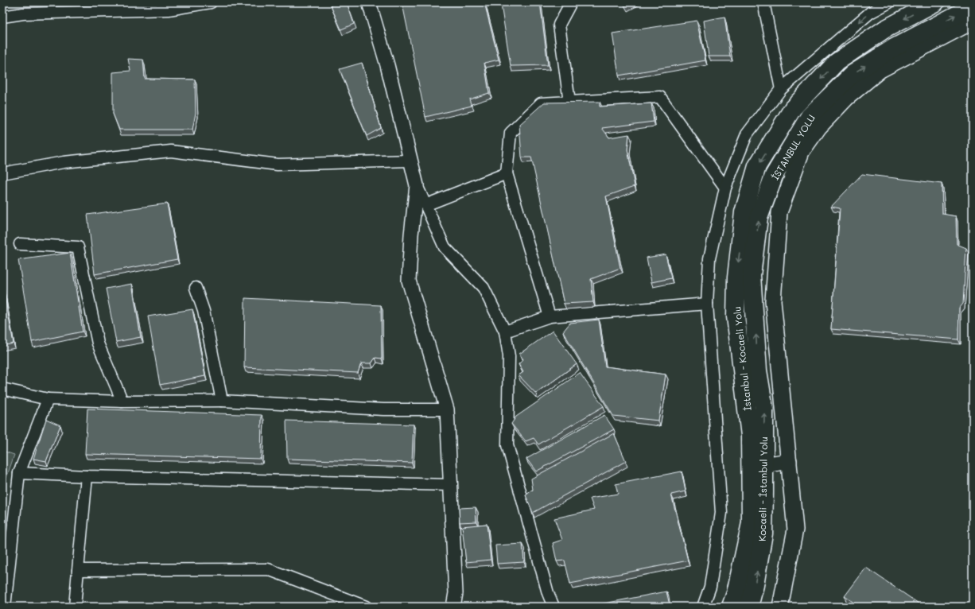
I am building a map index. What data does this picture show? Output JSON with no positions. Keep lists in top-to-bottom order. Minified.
{"streets":{"highway":["İSTANBUL YOLU","İstanbul - Kocaeli Yolu","Kocaeli - İstanbul Yolu"]},"crossings":[["İSTANBUL YOLU","Kocaeli - İstanbul Yolu"]],"one_way":["İSTANBUL YOLU","İstanbul - Kocaeli Yolu","Kocaeli - İstanbul Yolu"]}
